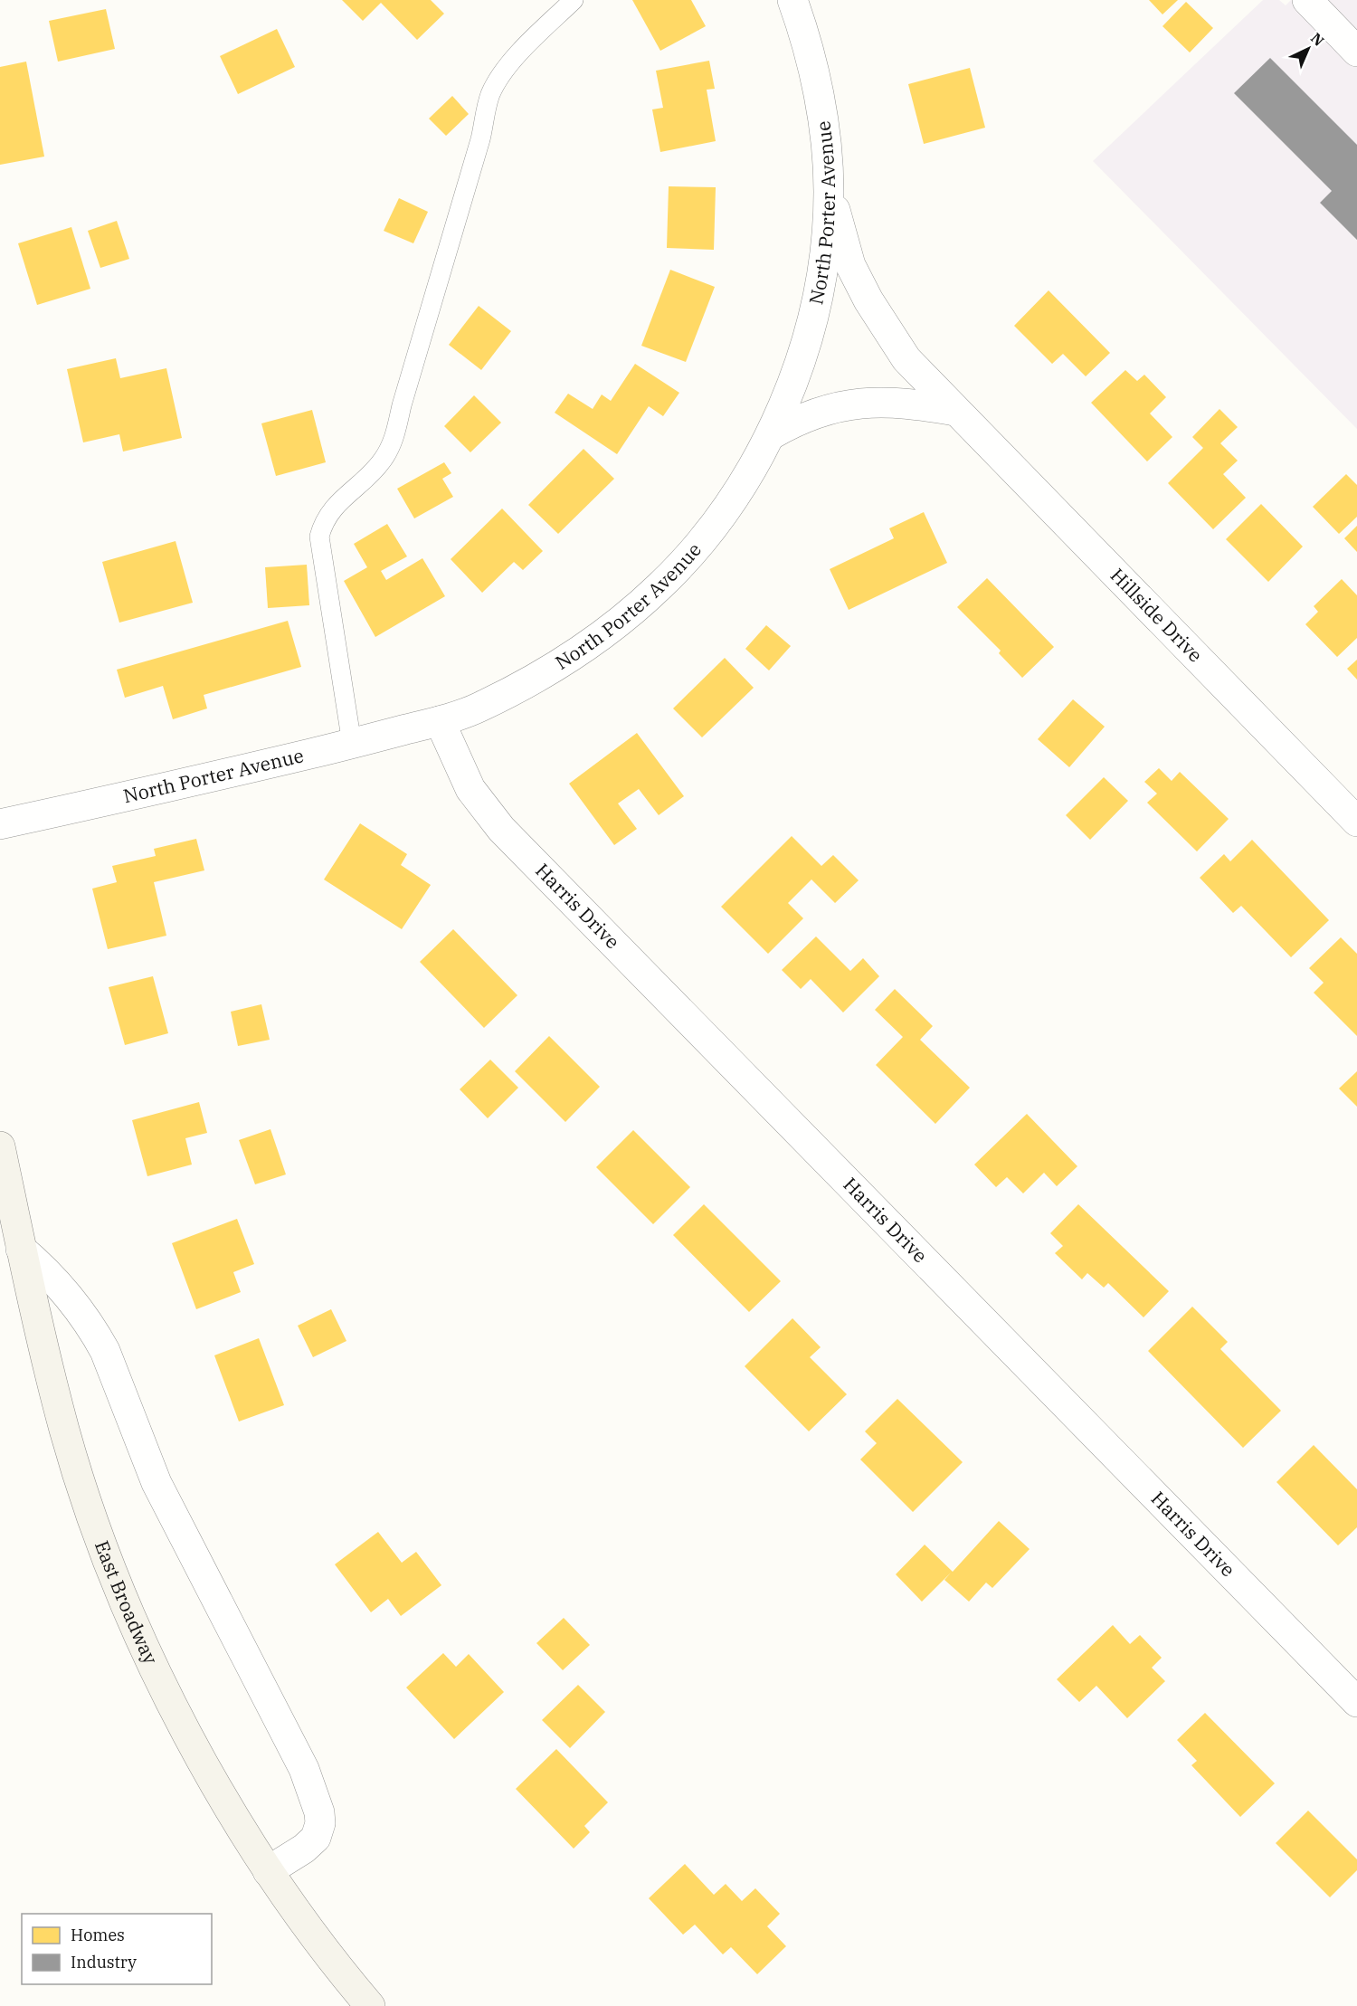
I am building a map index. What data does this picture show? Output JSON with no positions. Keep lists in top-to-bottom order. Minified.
{"streets":{"main road":["East Broadway"],"street":["North Porter Avenue","Hillside Drive","Harris Drive"]},"crossings":[["North Porter Avenue","Hillside Drive"],["North Porter Avenue","Harris Drive"]],"legend":["Homes","Industry"],"north":"top right"}
